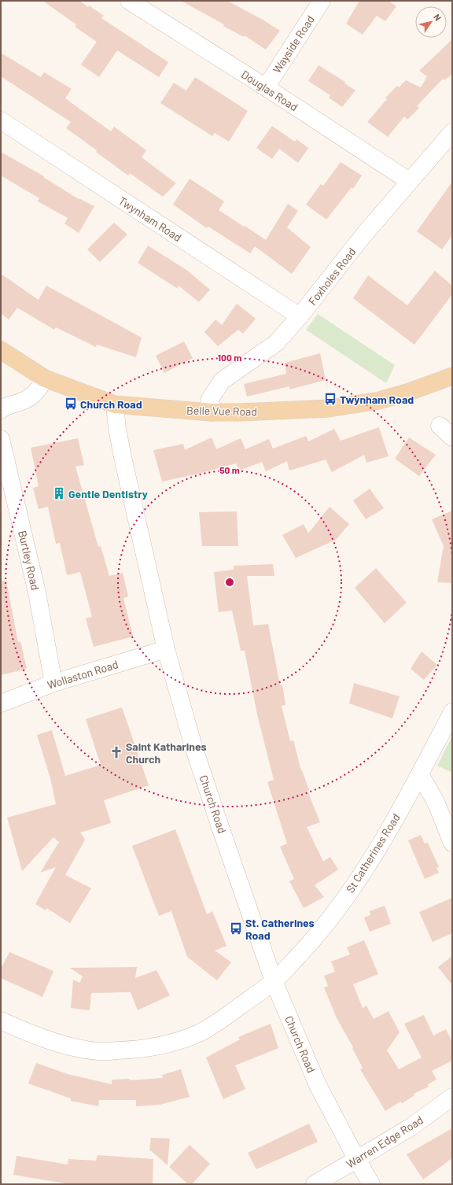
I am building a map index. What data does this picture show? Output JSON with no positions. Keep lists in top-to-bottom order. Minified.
{"streets":{"main road":["Belle Vue Road"],"street":["Wayside Road","Douglas Road","Twynham Road","Foxholes Road","Burtley Road","Wollaston Road","Church Road","St Catherines Road","Warren Edge Road"]},"crossings":[["Wayside Road","Douglas Road"],["Douglas Road","Foxholes Road"],["Twynham Road","Foxholes Road"],["Foxholes Road","Belle Vue Road"],["Belle Vue Road","Church Road"],["Burtley Road","Wollaston Road"],["Wollaston Road","Church Road"],["Church Road","St Catherines Road"],["Church Road","Warren Edge Road"]],"places":{"bus stop":["Twynham Road","Church Road","St. Catherines Road"],"building":["Gentle Dentistry"],"church":["Saint Katharines Church"]},"north":"top right","rings":["100 m","50 m"]}
